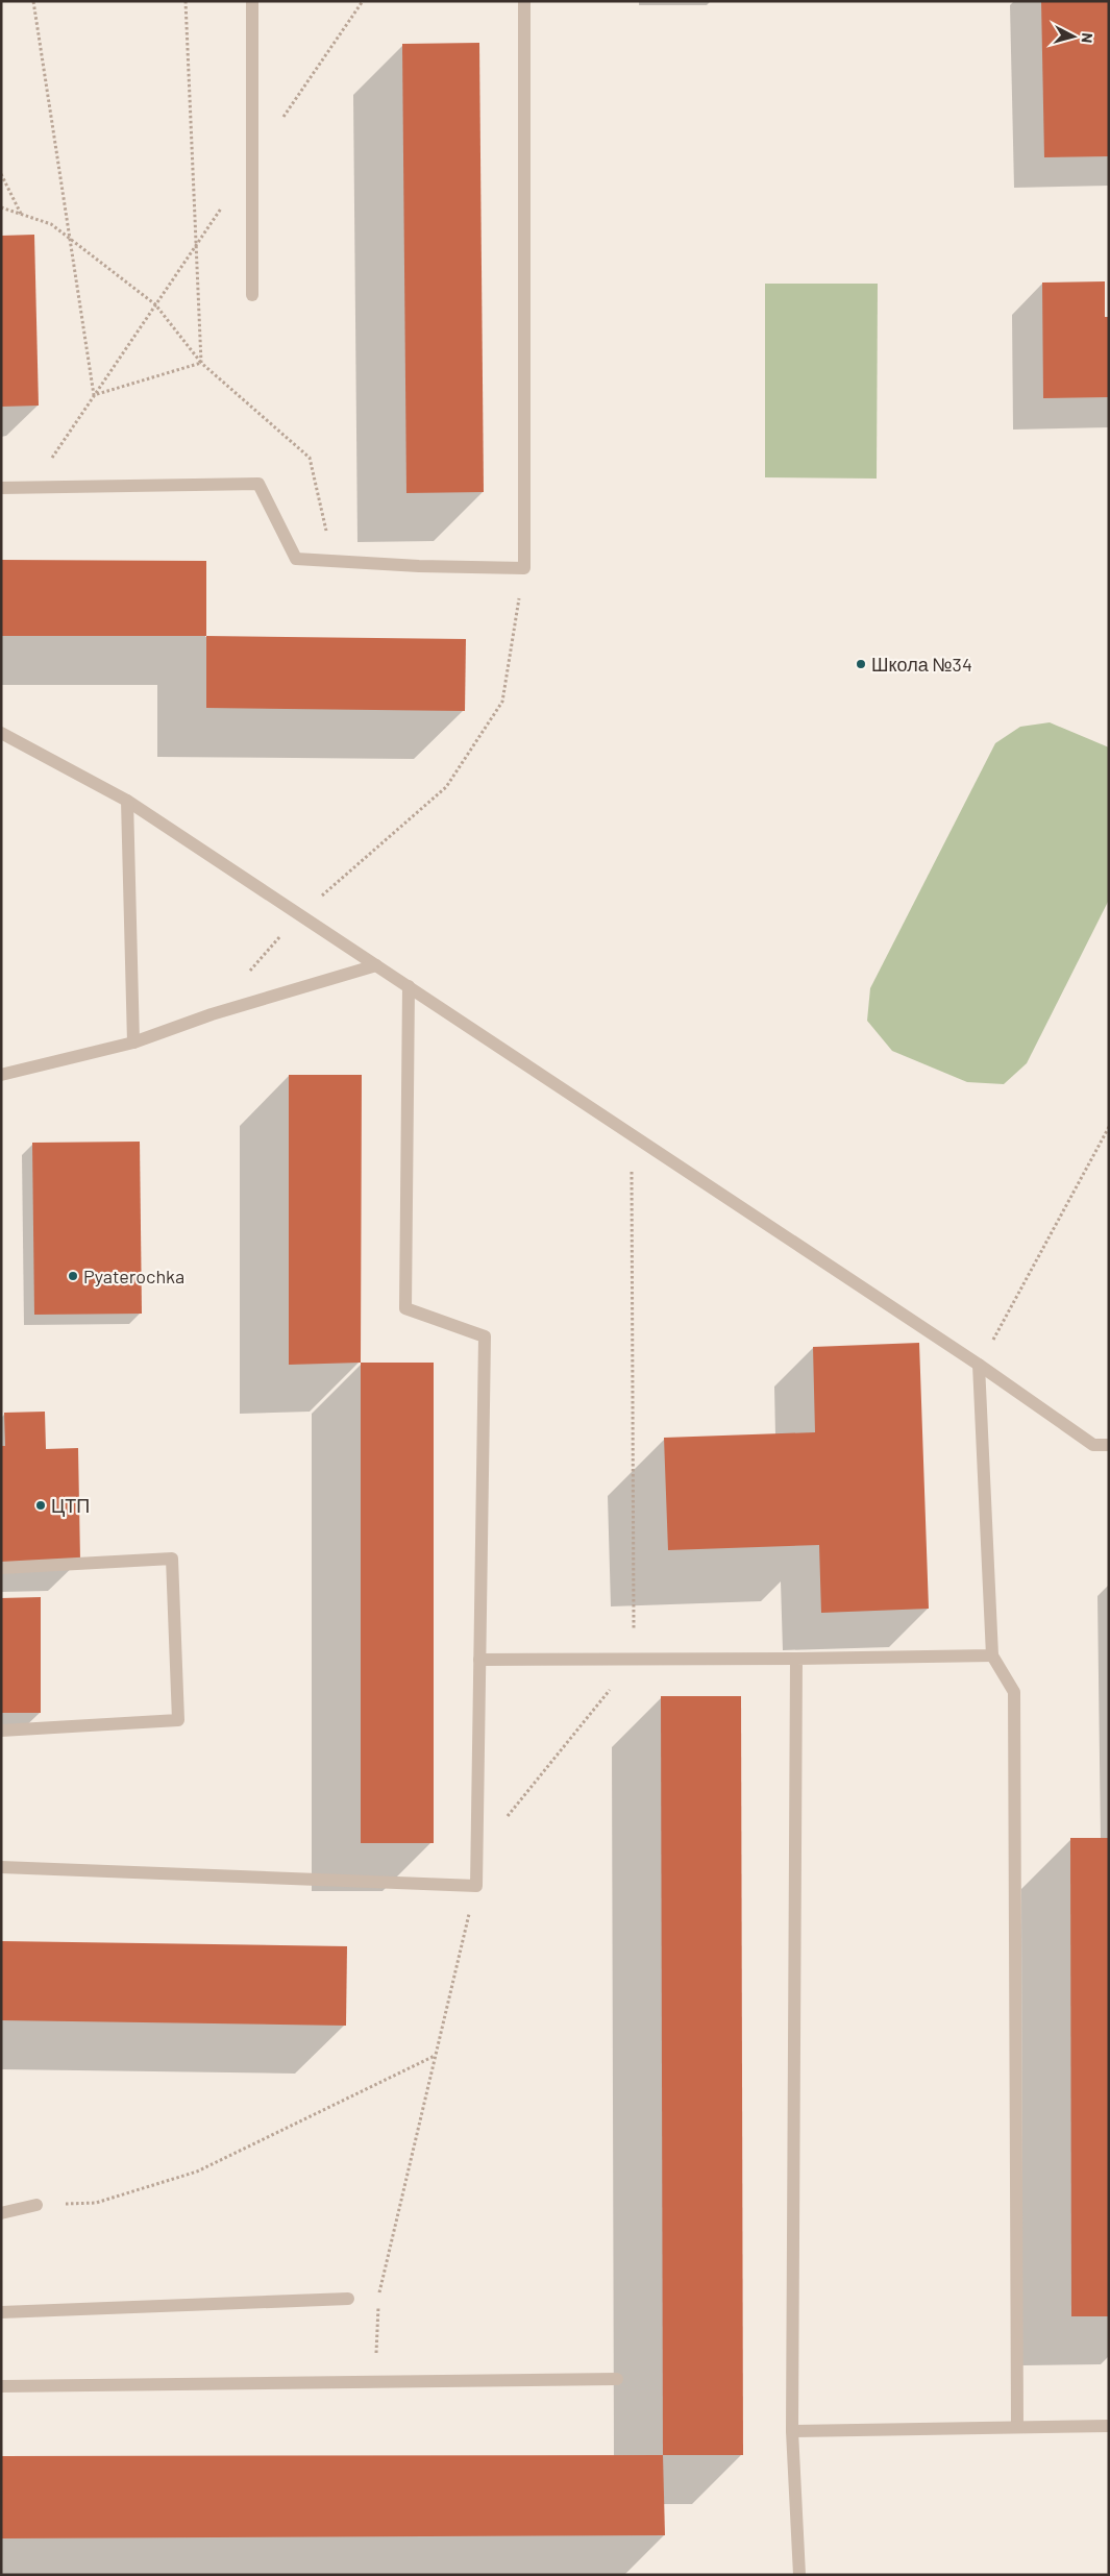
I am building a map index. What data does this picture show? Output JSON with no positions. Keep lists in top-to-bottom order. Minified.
{"places":["Школа №34","Pyaterochka","ЦТП"],"north":"right"}
